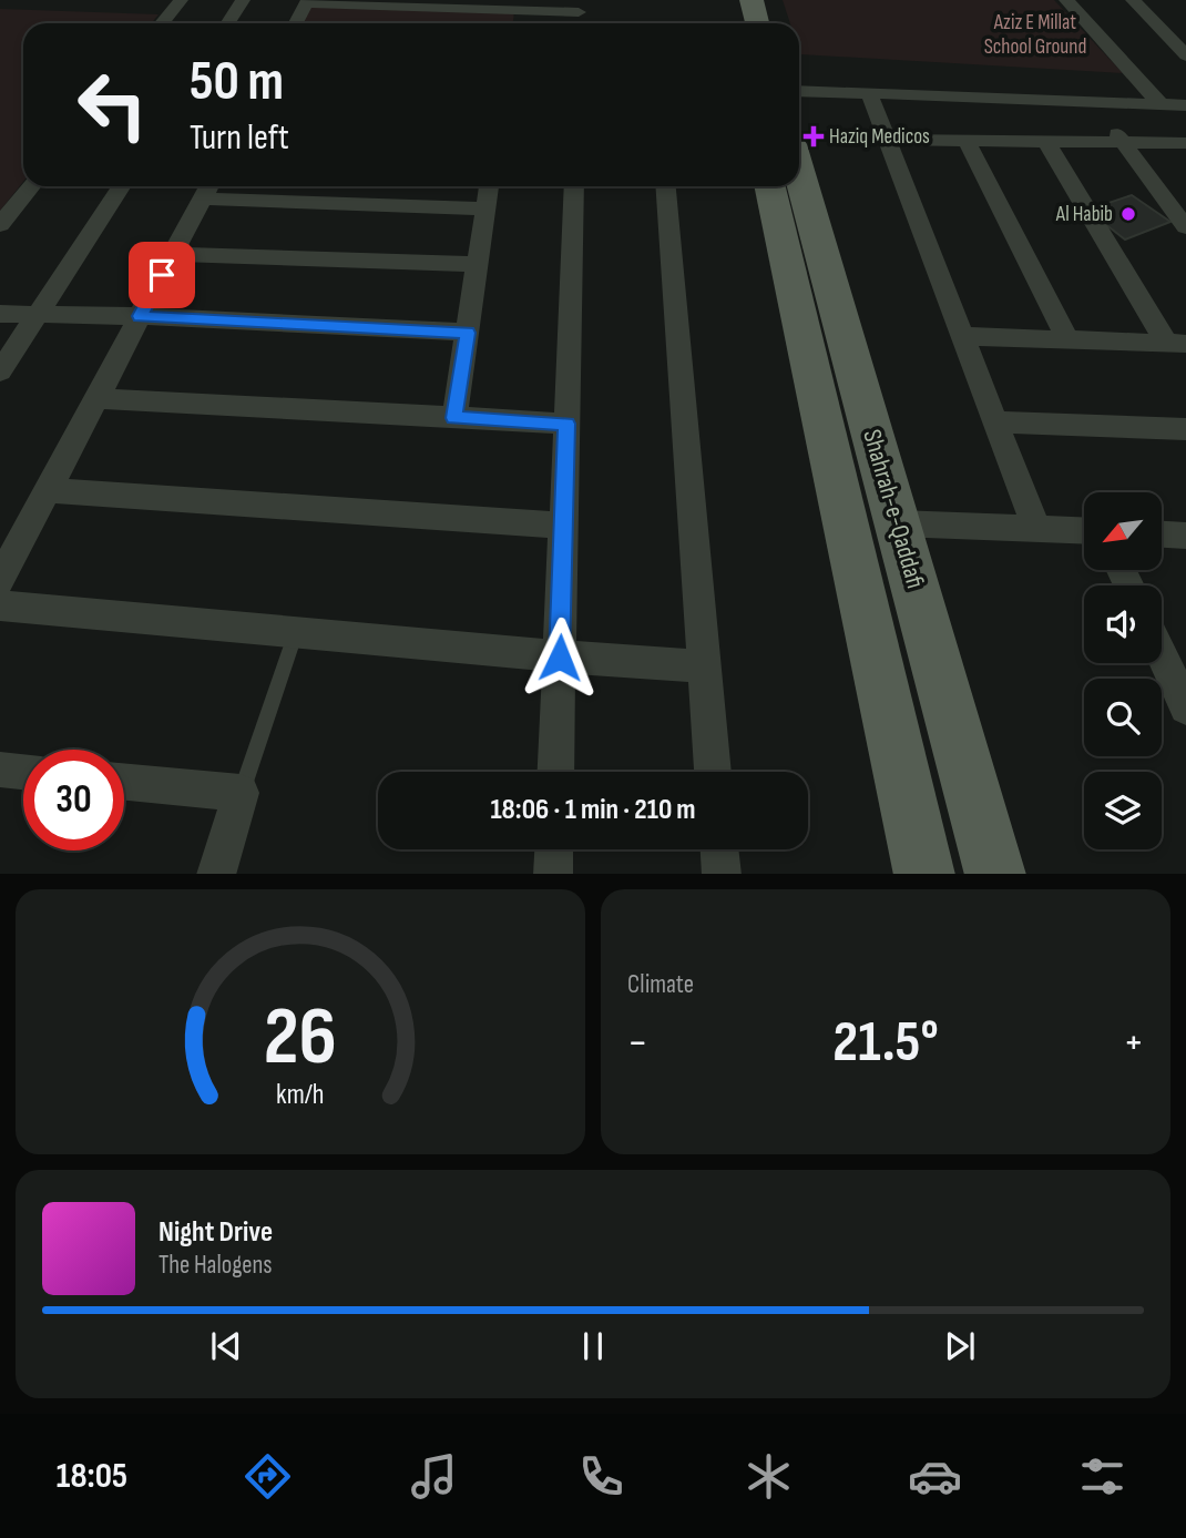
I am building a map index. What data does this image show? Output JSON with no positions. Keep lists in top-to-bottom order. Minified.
{"streets":{"main road":["Shahrah-e-Qaddafi"]},"parks":["Aziz E Millat School Ground"],"places":{"health":["Haziq Medicos"],"other":["Al Habib"]},"north":"bottom left","page":{"turn":["50 m","Turn left"],"limit":"30","trip":"18:06 · 1 min · 210 m","tile":"Climate","heat":["−","21.5°","+"],"song":["Night Drive","The Halogens"],"tabs":"18:05","gauge":["26","km/h"]}}
